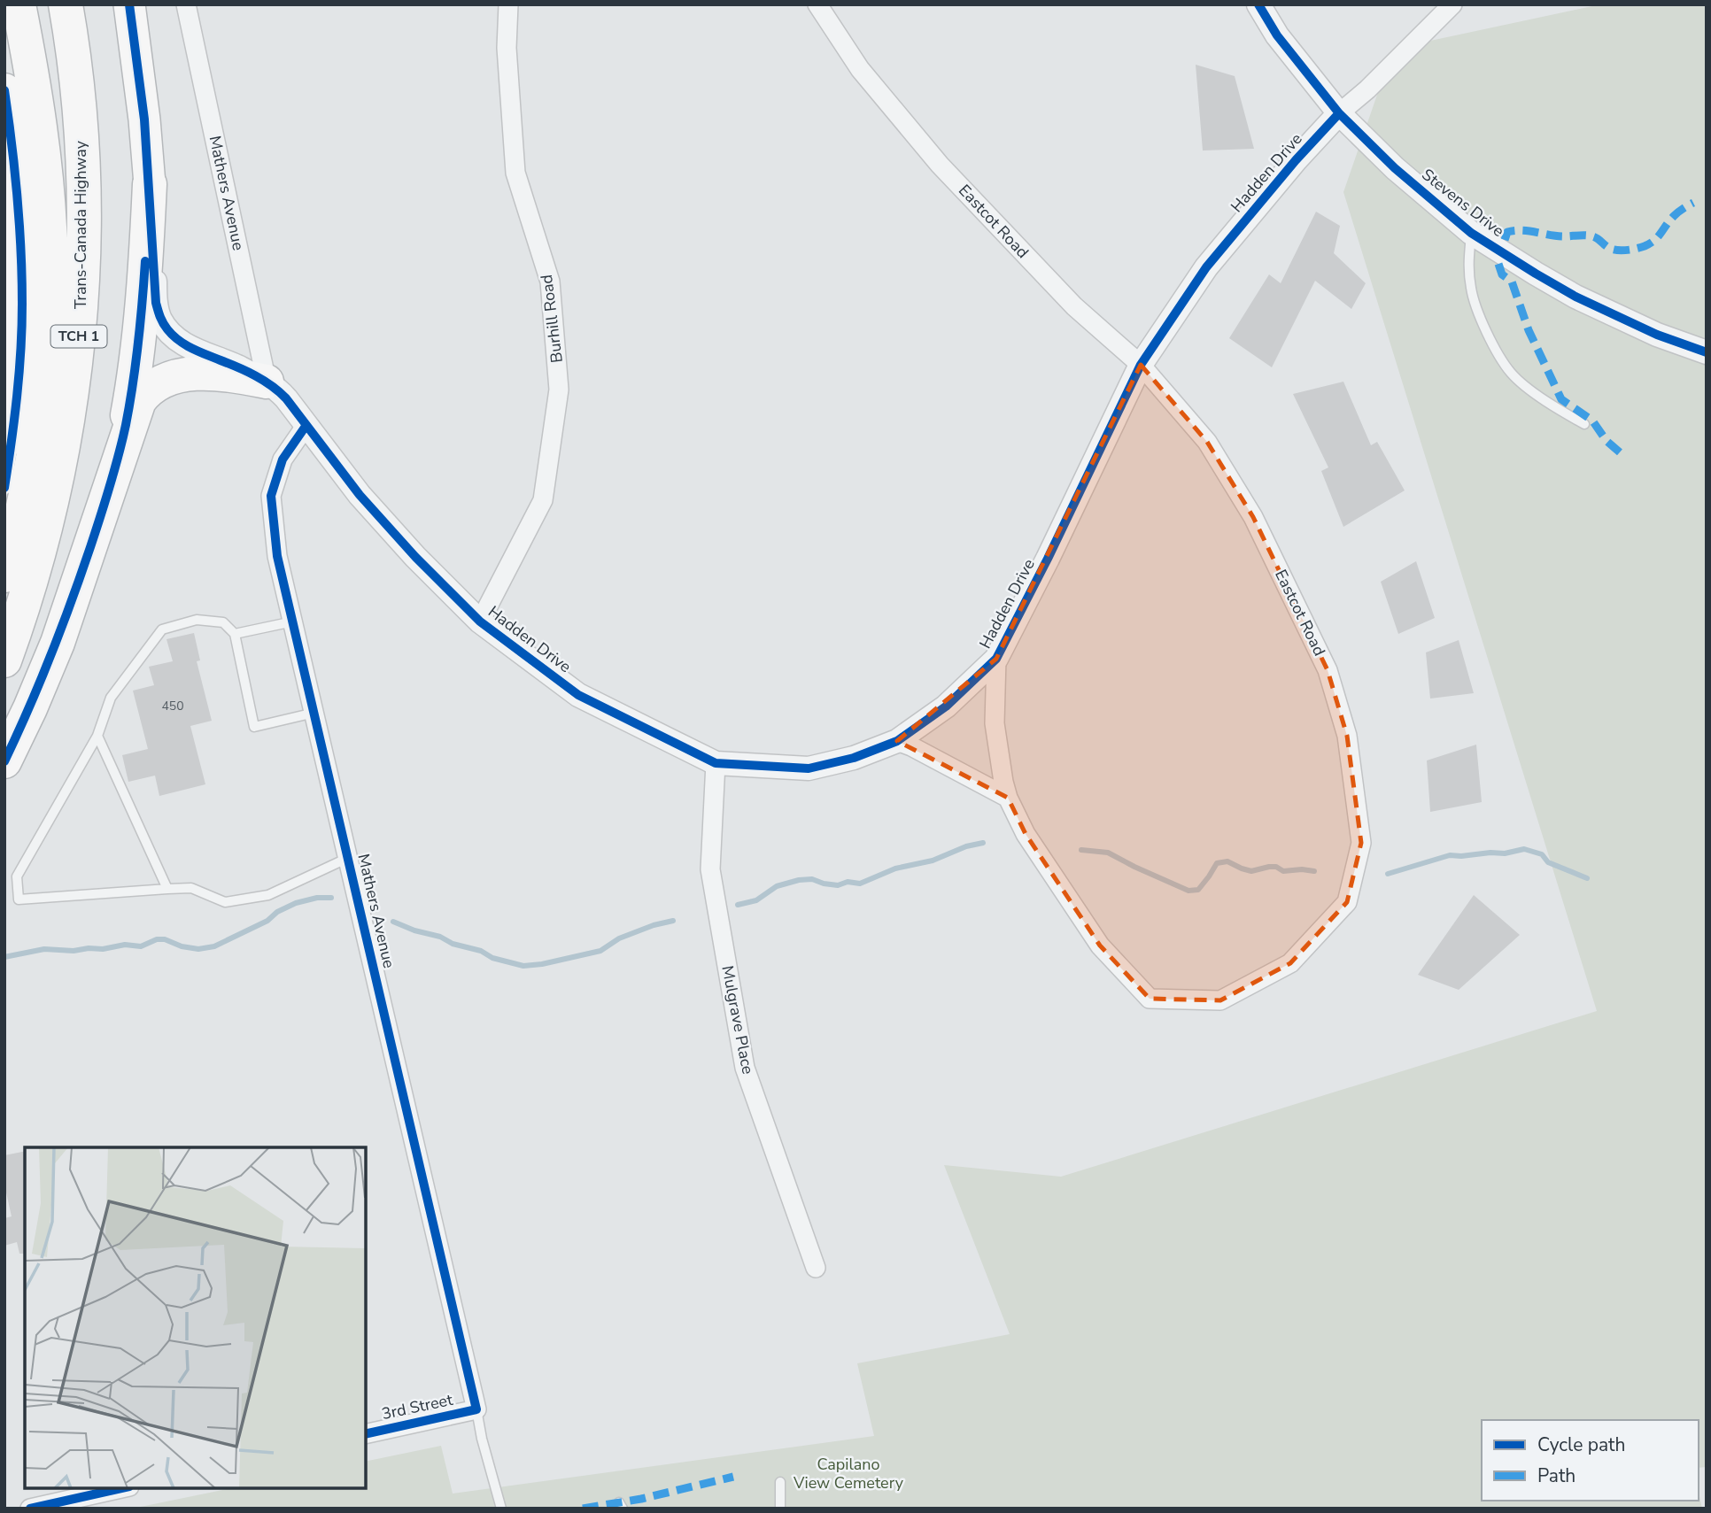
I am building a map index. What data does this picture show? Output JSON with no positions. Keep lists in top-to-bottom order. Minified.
{"streets":{"highway":["Trans-Canada Highway","TCH 1"],"street":["Hadden Drive","Mathers Avenue","Stevens Drive","Eastcot Road","Burhill Road","Mulgrave Place","3rd Street"]},"crossings":[["Hadden Drive","Mathers Avenue"],["Hadden Drive","Stevens Drive"],["Hadden Drive","Eastcot Road"],["Hadden Drive","Burhill Road"],["Hadden Drive","Mulgrave Place"],["Mathers Avenue","3rd Street"]],"parks":["Capilano View Cemetery"],"house_numbers":["450"],"legend":["Cycle path","Path"]}
